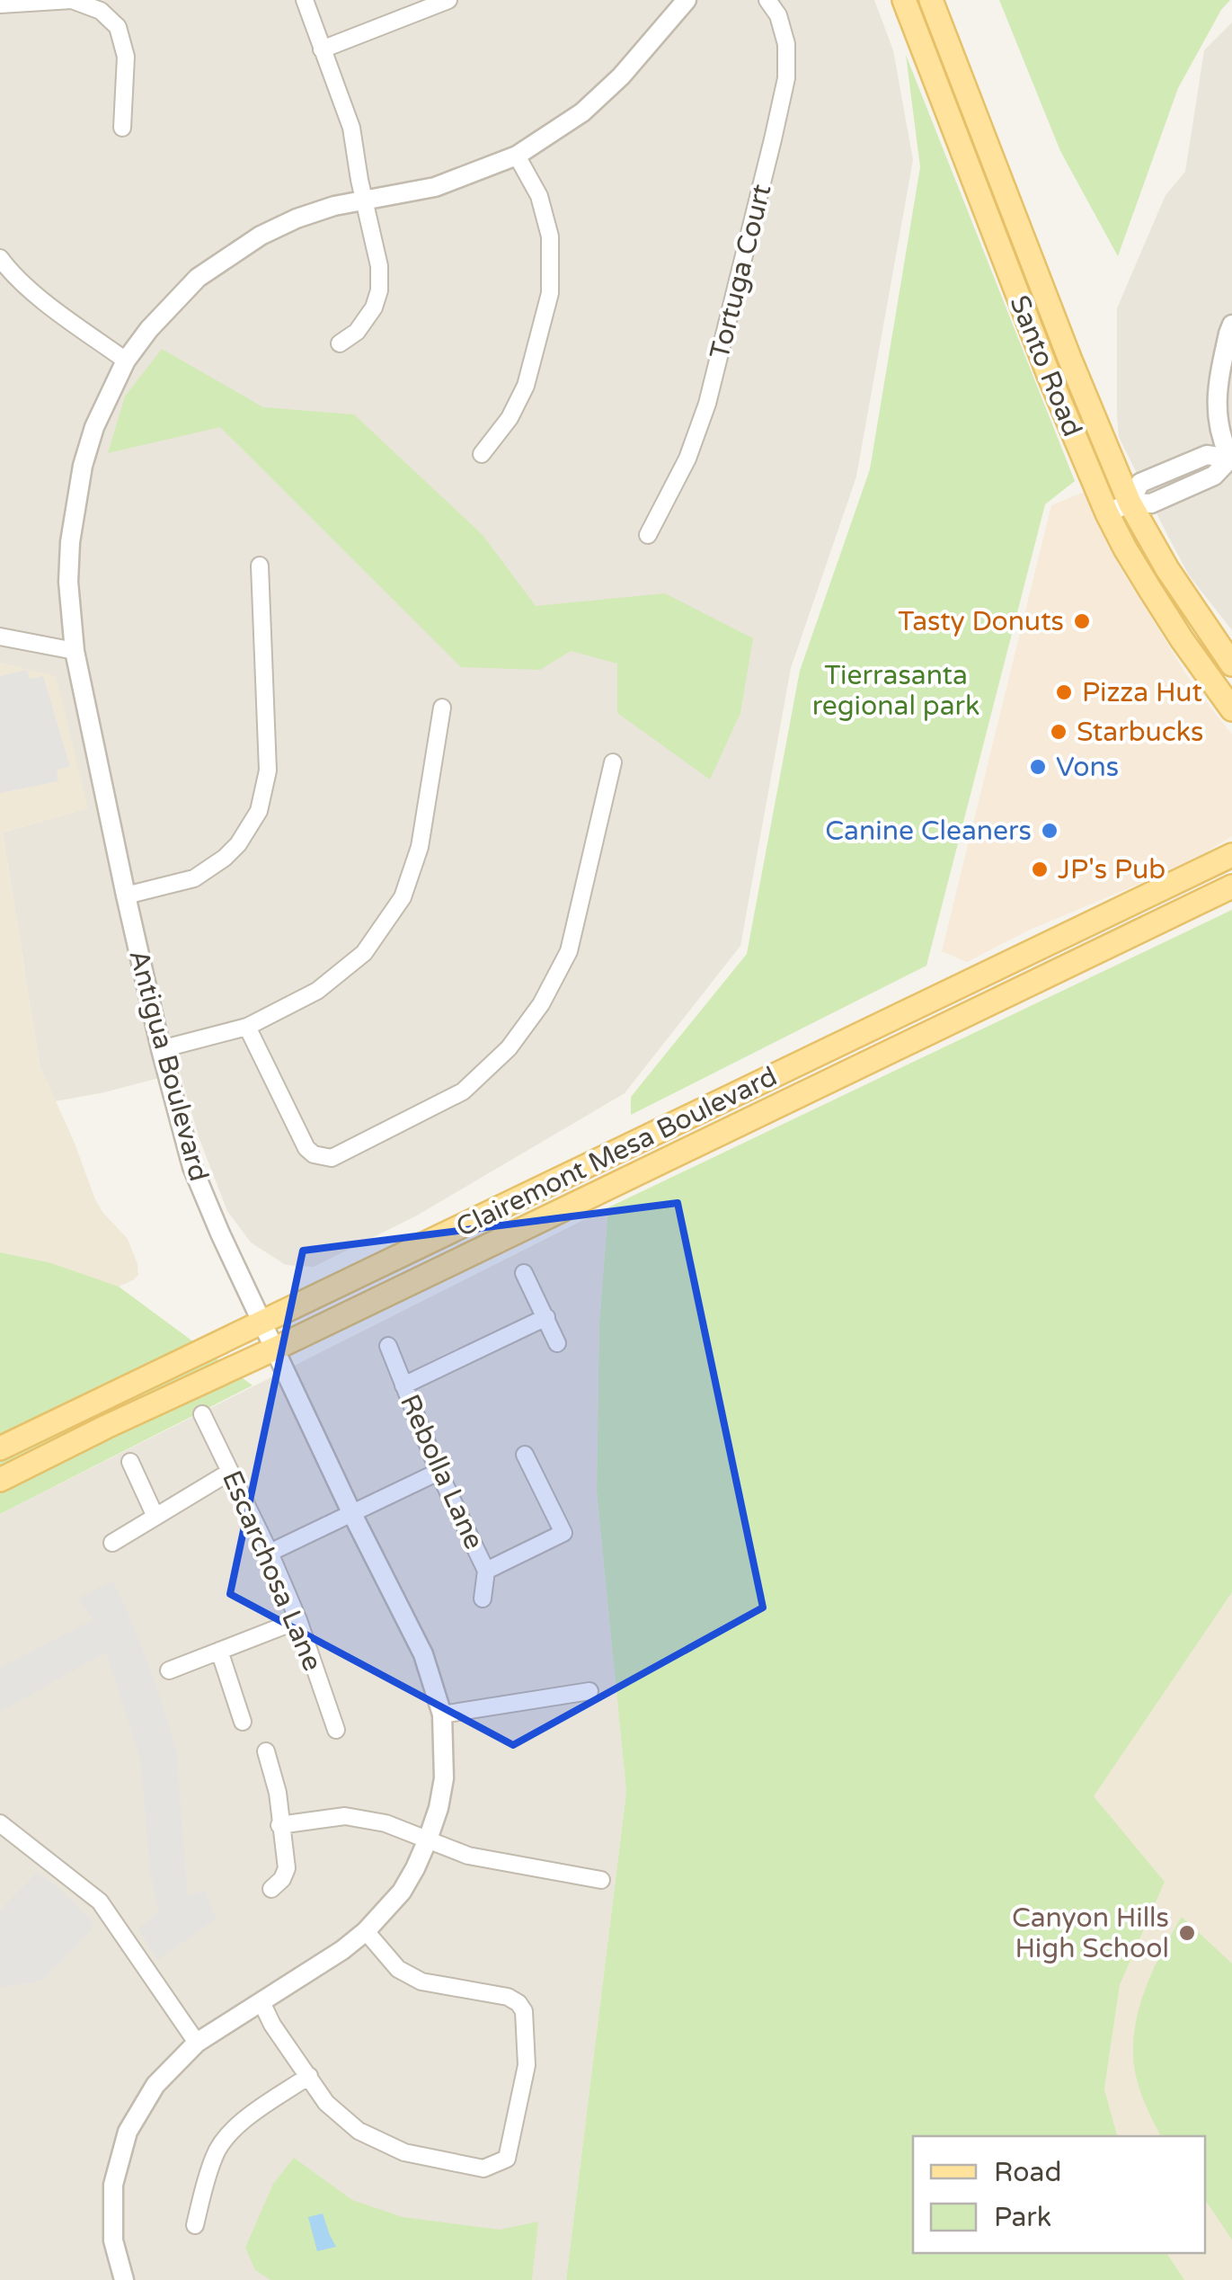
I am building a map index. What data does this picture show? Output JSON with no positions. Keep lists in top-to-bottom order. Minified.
{"streets":{"main road":["Santo Road","Clairemont Mesa Boulevard"],"street":["Tortuga Court","Antigua Boulevard","Rebolla Lane","Escarchosa Lane"]},"crossings":[["Antigua Boulevard","Clairemont Mesa Boulevard"]],"parks":["Tierrasanta regional park"],"places":["Tasty Donuts","Pizza Hut","Starbucks","Vons","Canine Cleaners","JP's Pub","Canyon Hills High School"],"legend":["Road","Park"]}
